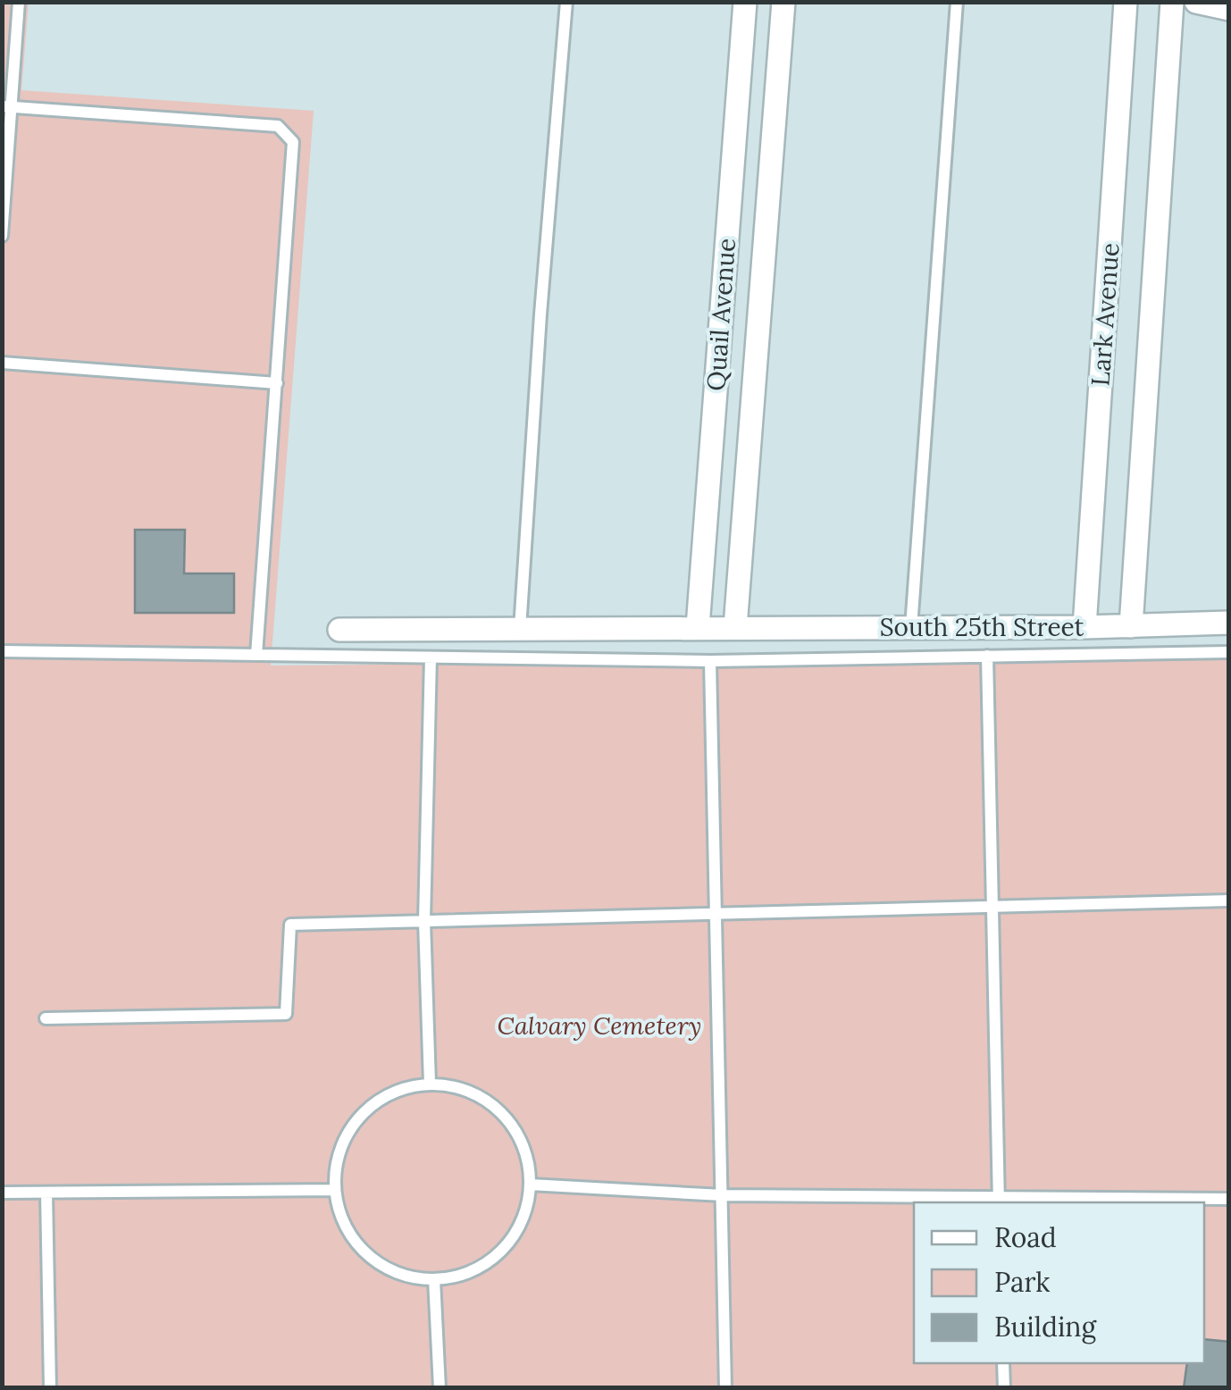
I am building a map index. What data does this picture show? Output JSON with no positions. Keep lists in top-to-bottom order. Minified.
{"streets":{"street":["Quail Avenue","Lark Avenue","South 25th Street"]},"crossings":[["Quail Avenue","South 25th Street"],["Lark Avenue","South 25th Street"]],"parks":["Calvary Cemetery"],"legend":["Road","Park","Building"]}
